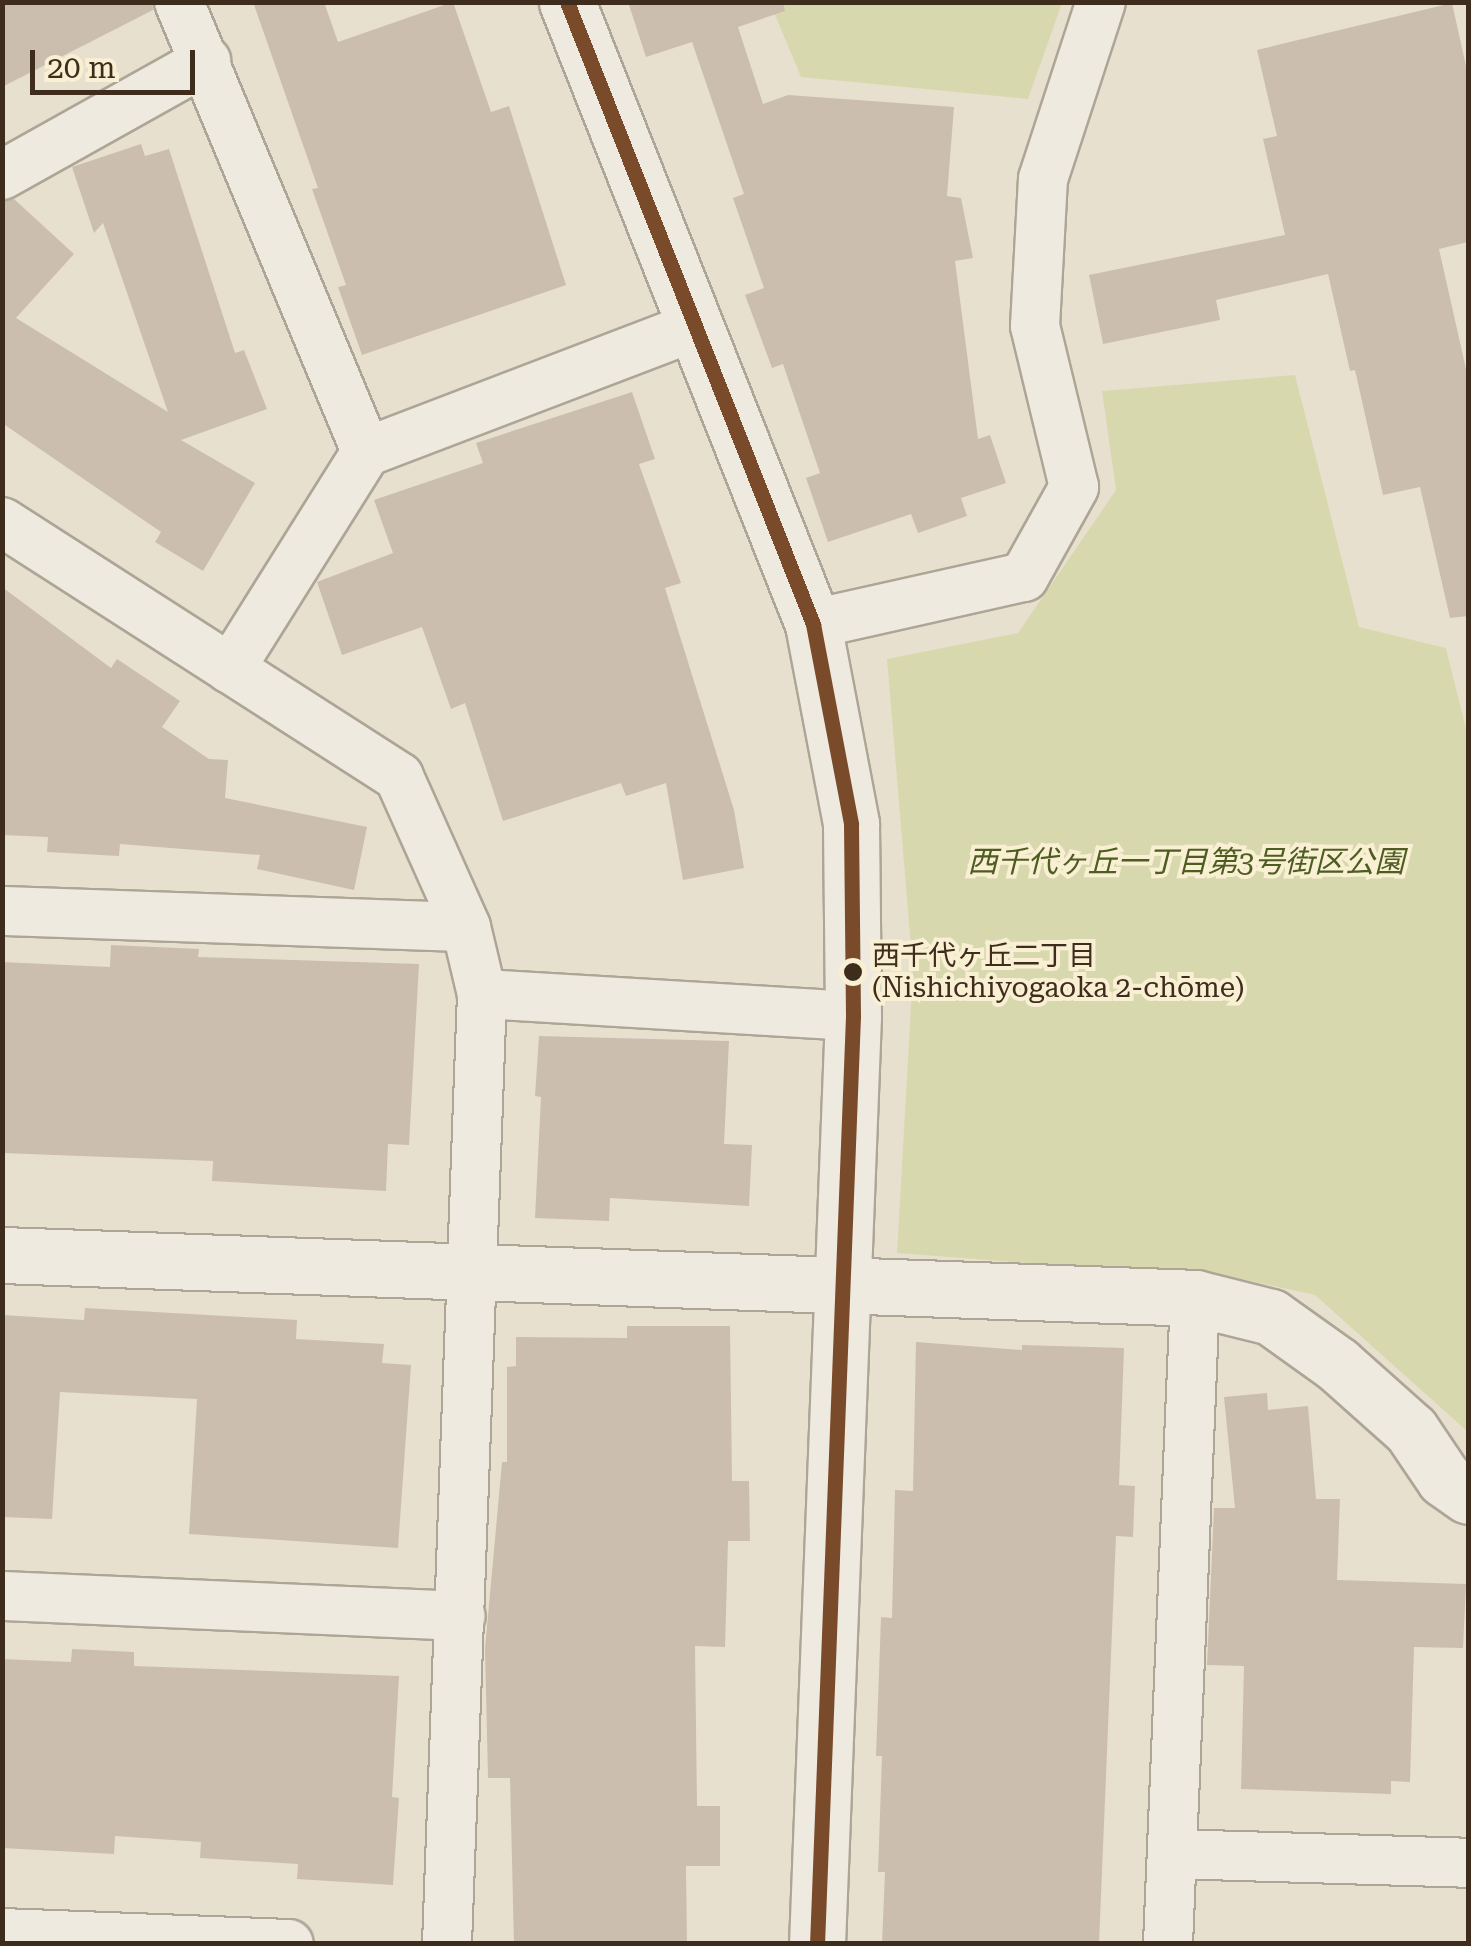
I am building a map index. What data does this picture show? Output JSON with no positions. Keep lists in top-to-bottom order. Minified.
{"parks":["西千代ヶ丘一丁目第3号街区公園"],"places":["西千代ヶ丘二丁目 (Nishichiyogaoka 2-chōme)"],"scale_bar":"20 m"}
